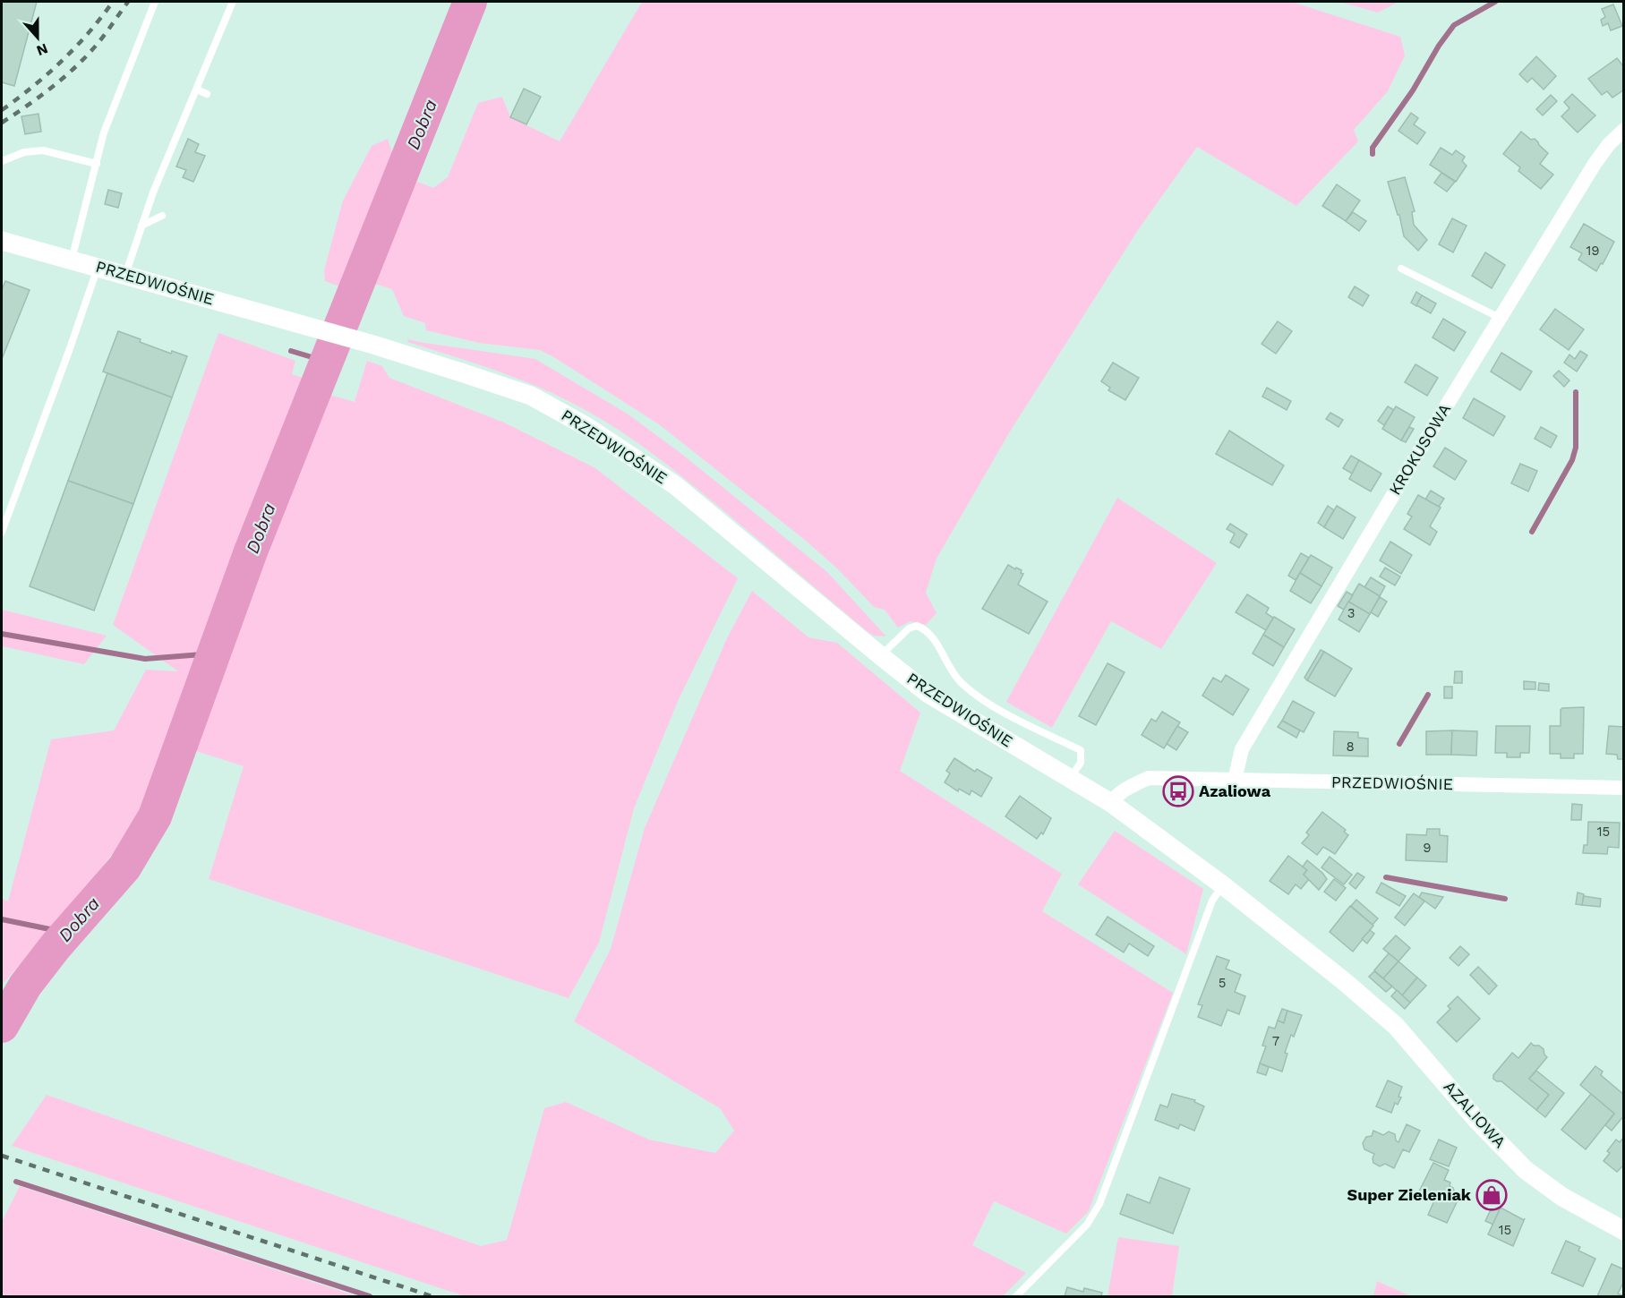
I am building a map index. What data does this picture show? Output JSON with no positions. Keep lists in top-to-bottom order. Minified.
{"streets":{"street":["PRZEDWIOŚNIE","KROKUSOWA","AZALIOWA"]},"crossings":[["PRZEDWIOŚNIE","KROKUSOWA"],["PRZEDWIOŚNIE","AZALIOWA"]],"water":["Dobra"],"places":{"bus stop":["Azaliowa"],"shop":["Super Zieleniak"]},"house_numbers":["19","3","8","15","9","5","7","15"],"north":"bottom"}
